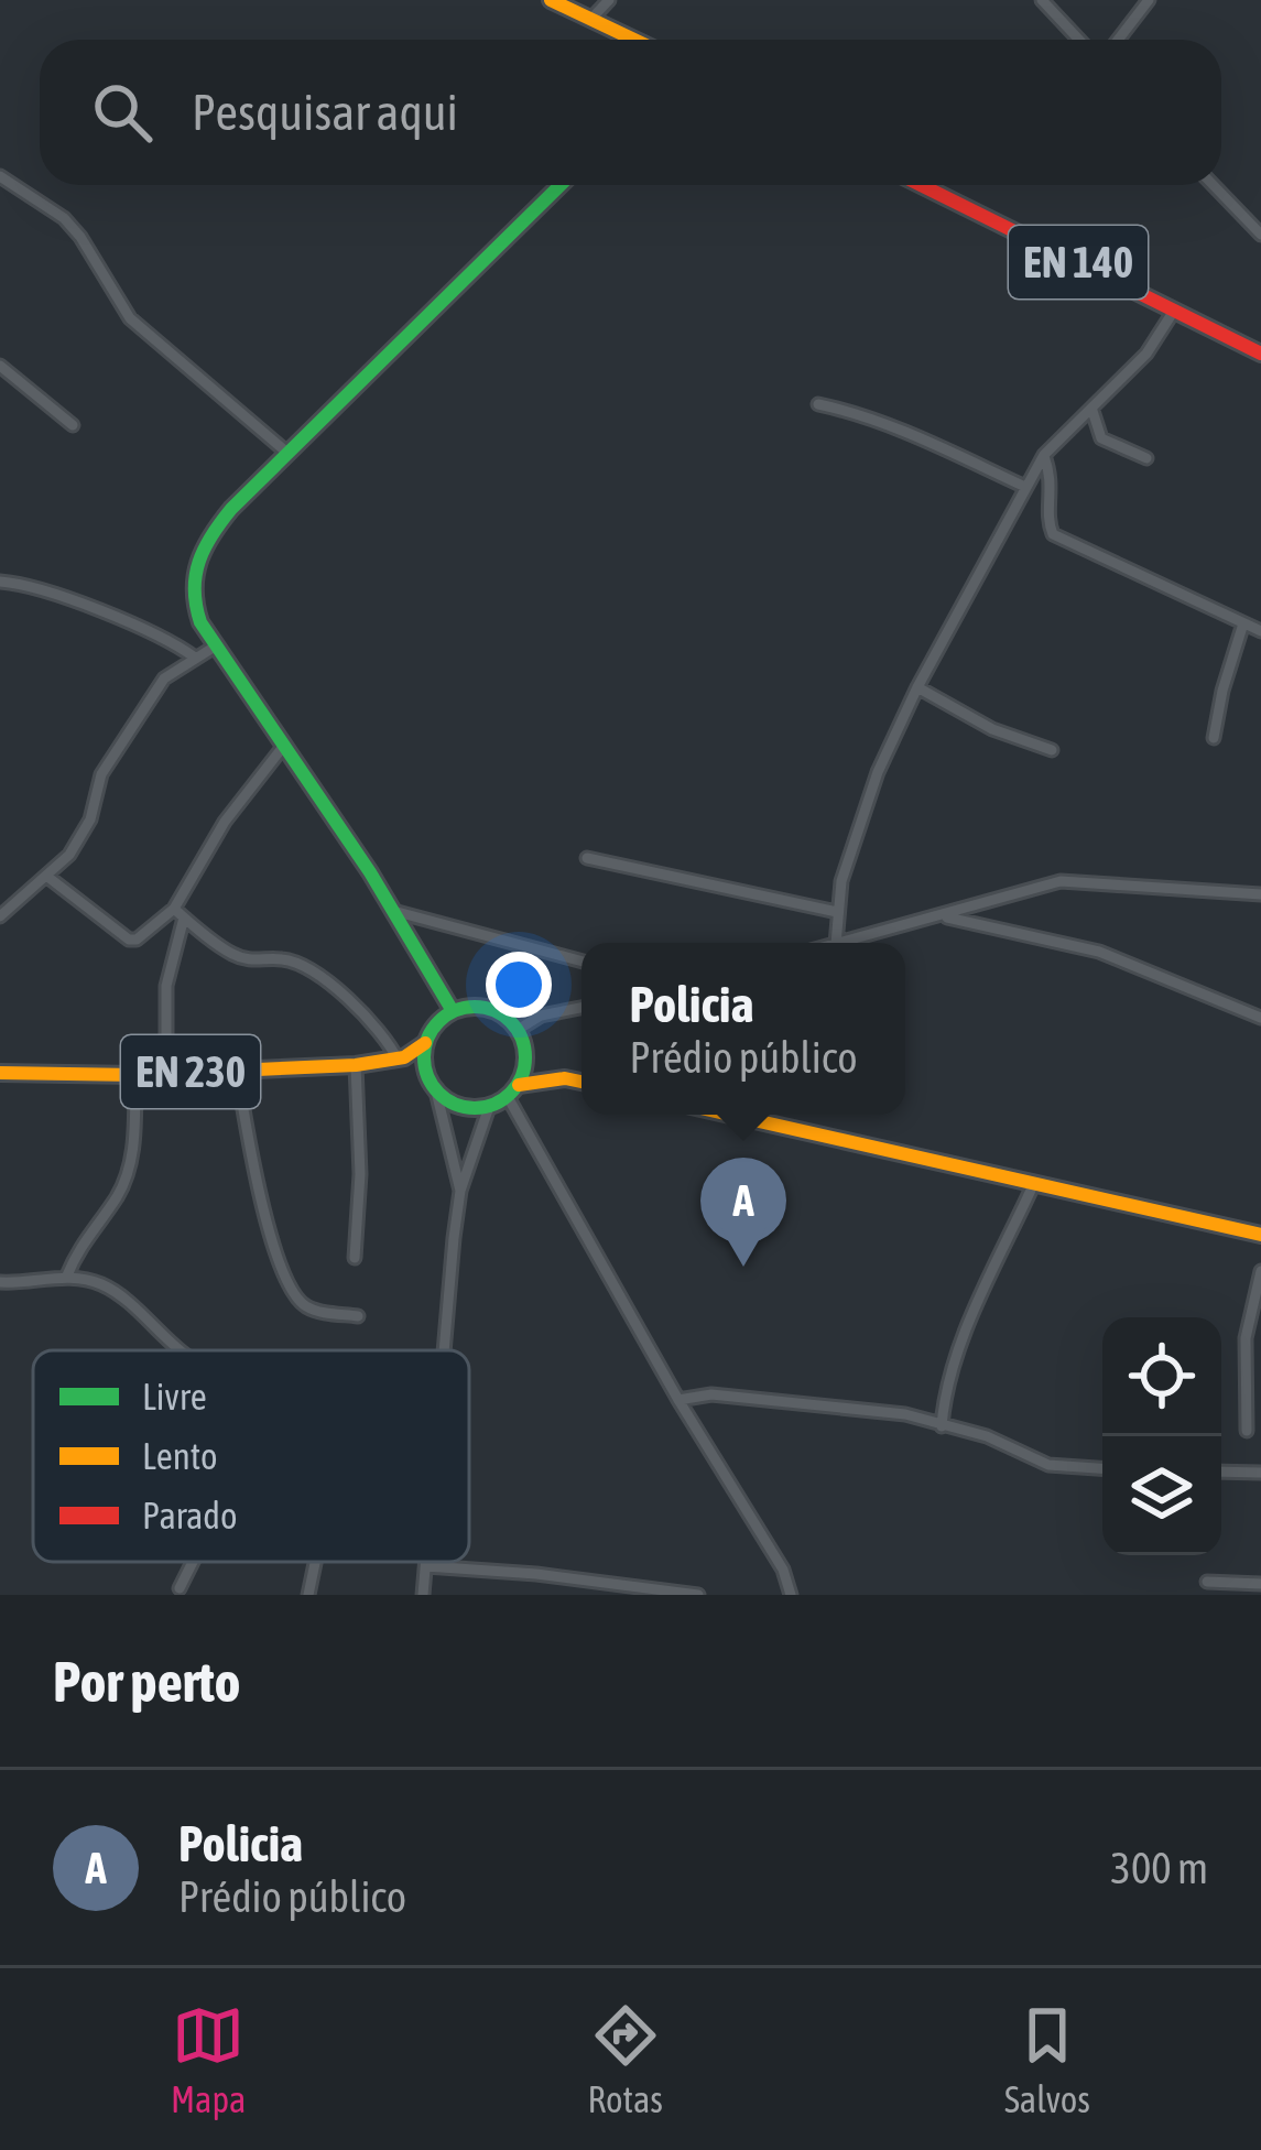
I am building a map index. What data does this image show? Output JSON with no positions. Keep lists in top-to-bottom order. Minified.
{"streets":{"main road":["EN 140","EN 230"]},"legend":["Livre","Lento","Parado"],"page":{"search":"Pesquisar aqui","popup":["Policia","Prédio público"],"pins":"A","heading":"Por perto","list":[{"mark":"A","name":"Policia","note":"Prédio público","value":"300 m"}],"nav":["Mapa","Rotas","Salvos"]}}
